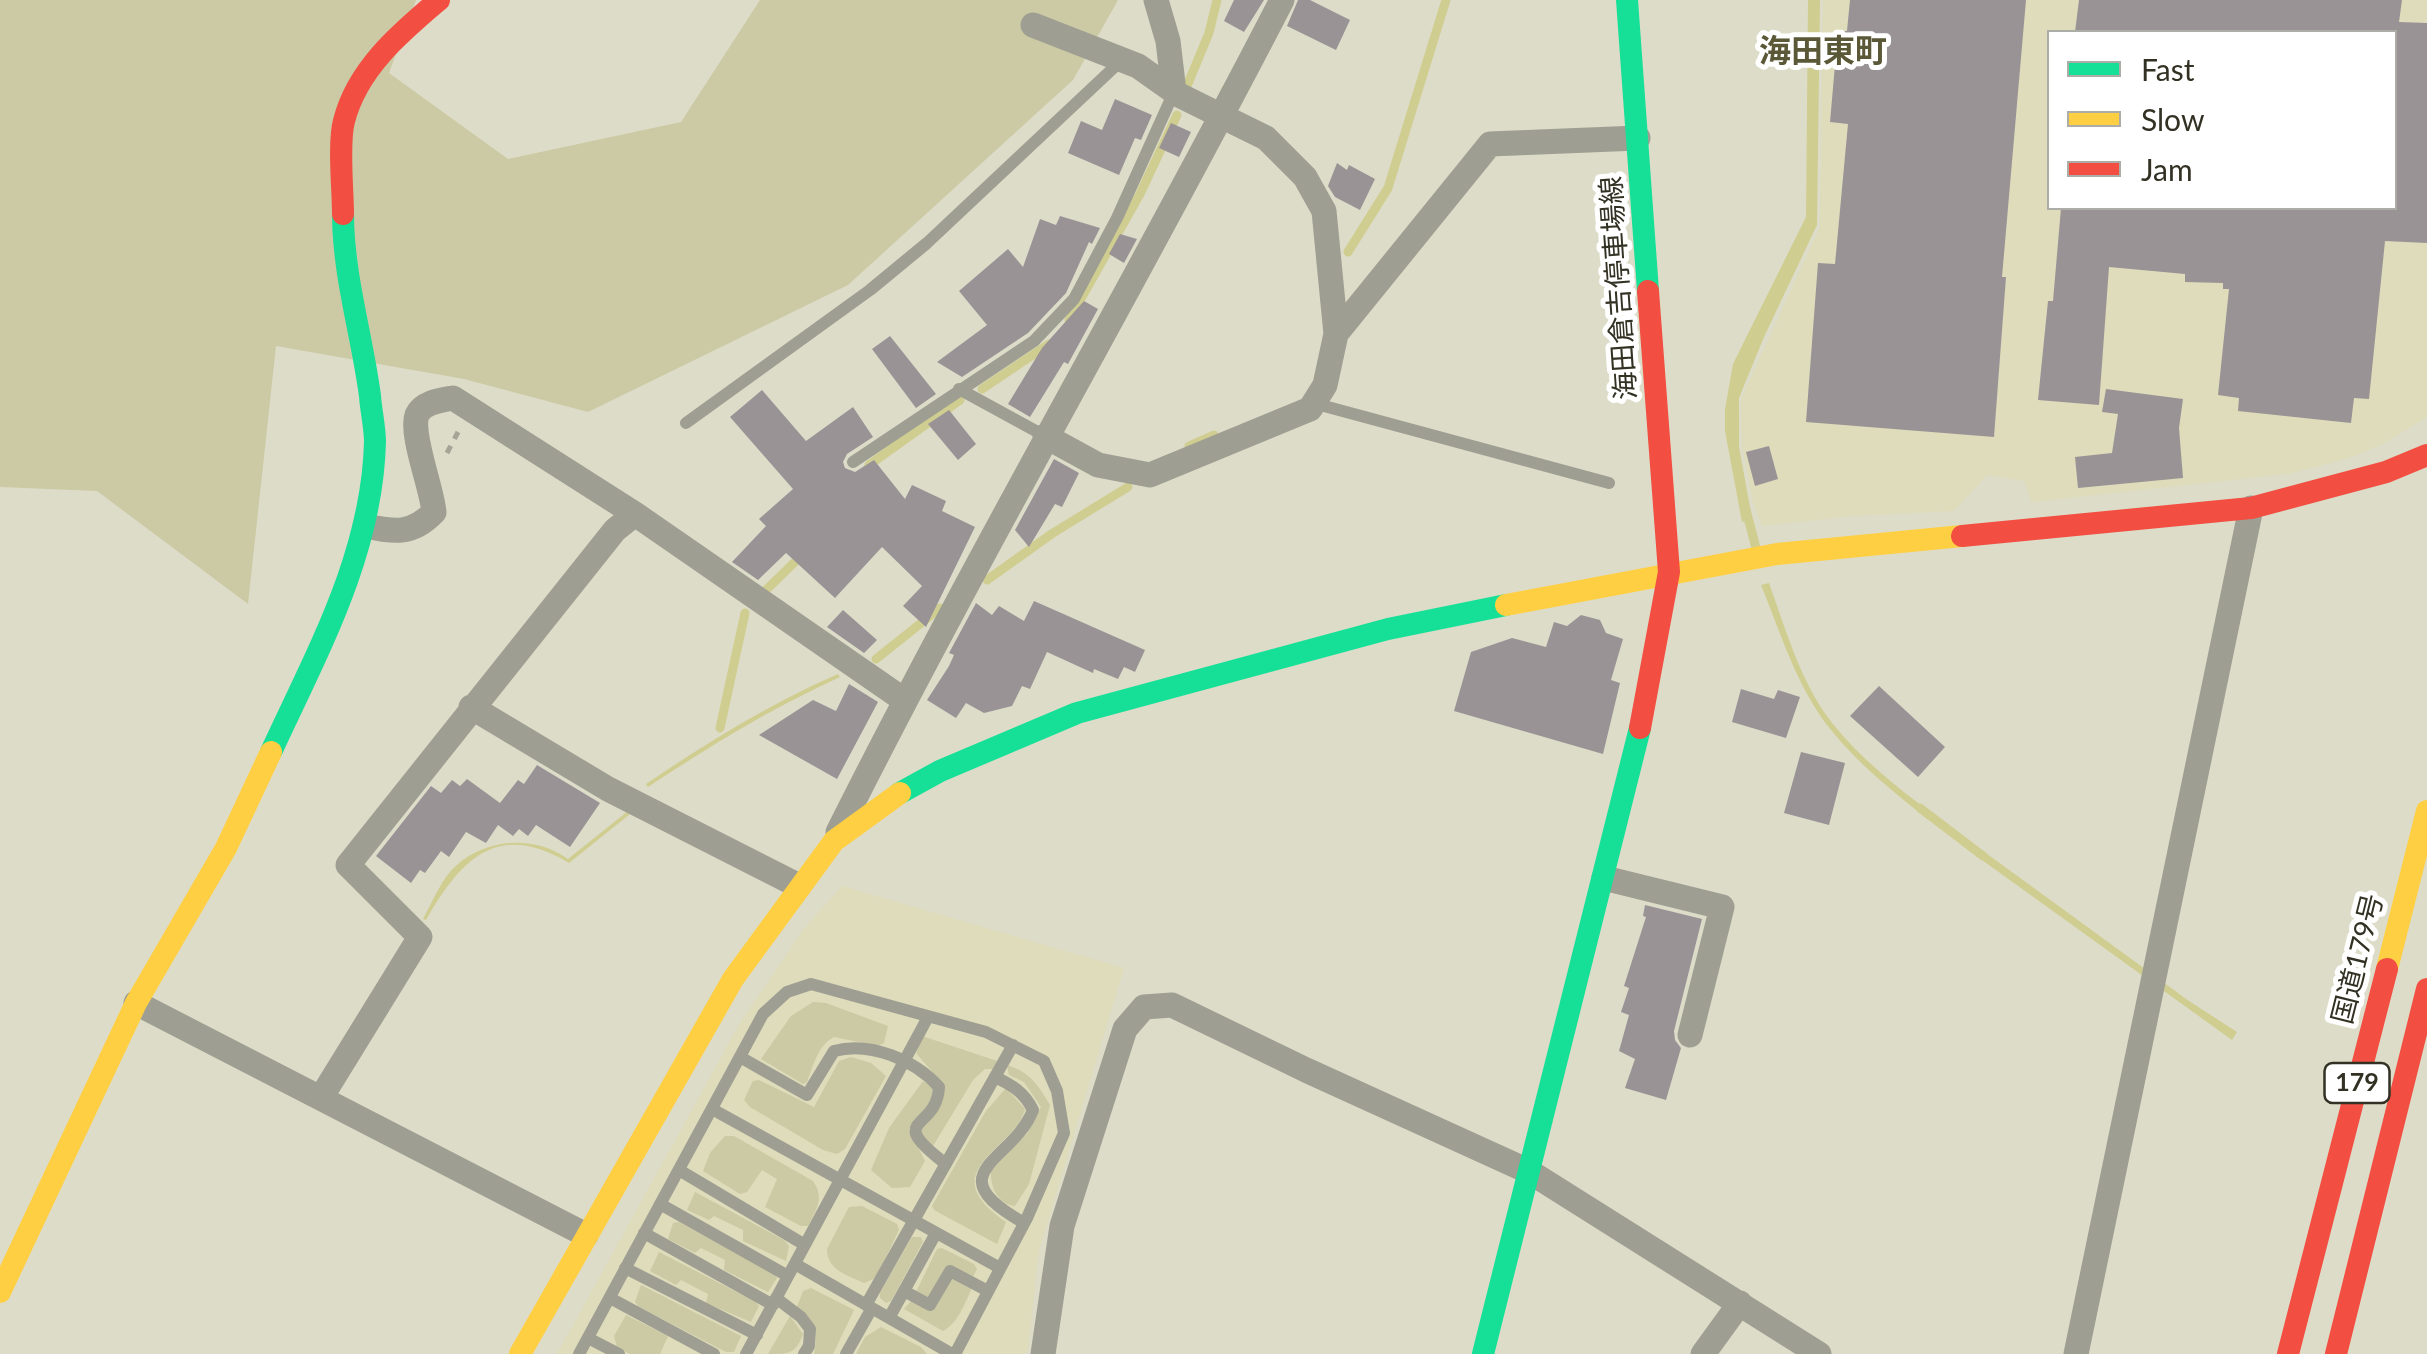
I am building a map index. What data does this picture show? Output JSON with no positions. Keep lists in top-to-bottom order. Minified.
{"streets":{"main road":["海田倉吉停車場線","国道179号","179"]},"districts":["海田東町"],"legend":["Fast","Slow","Jam"]}
